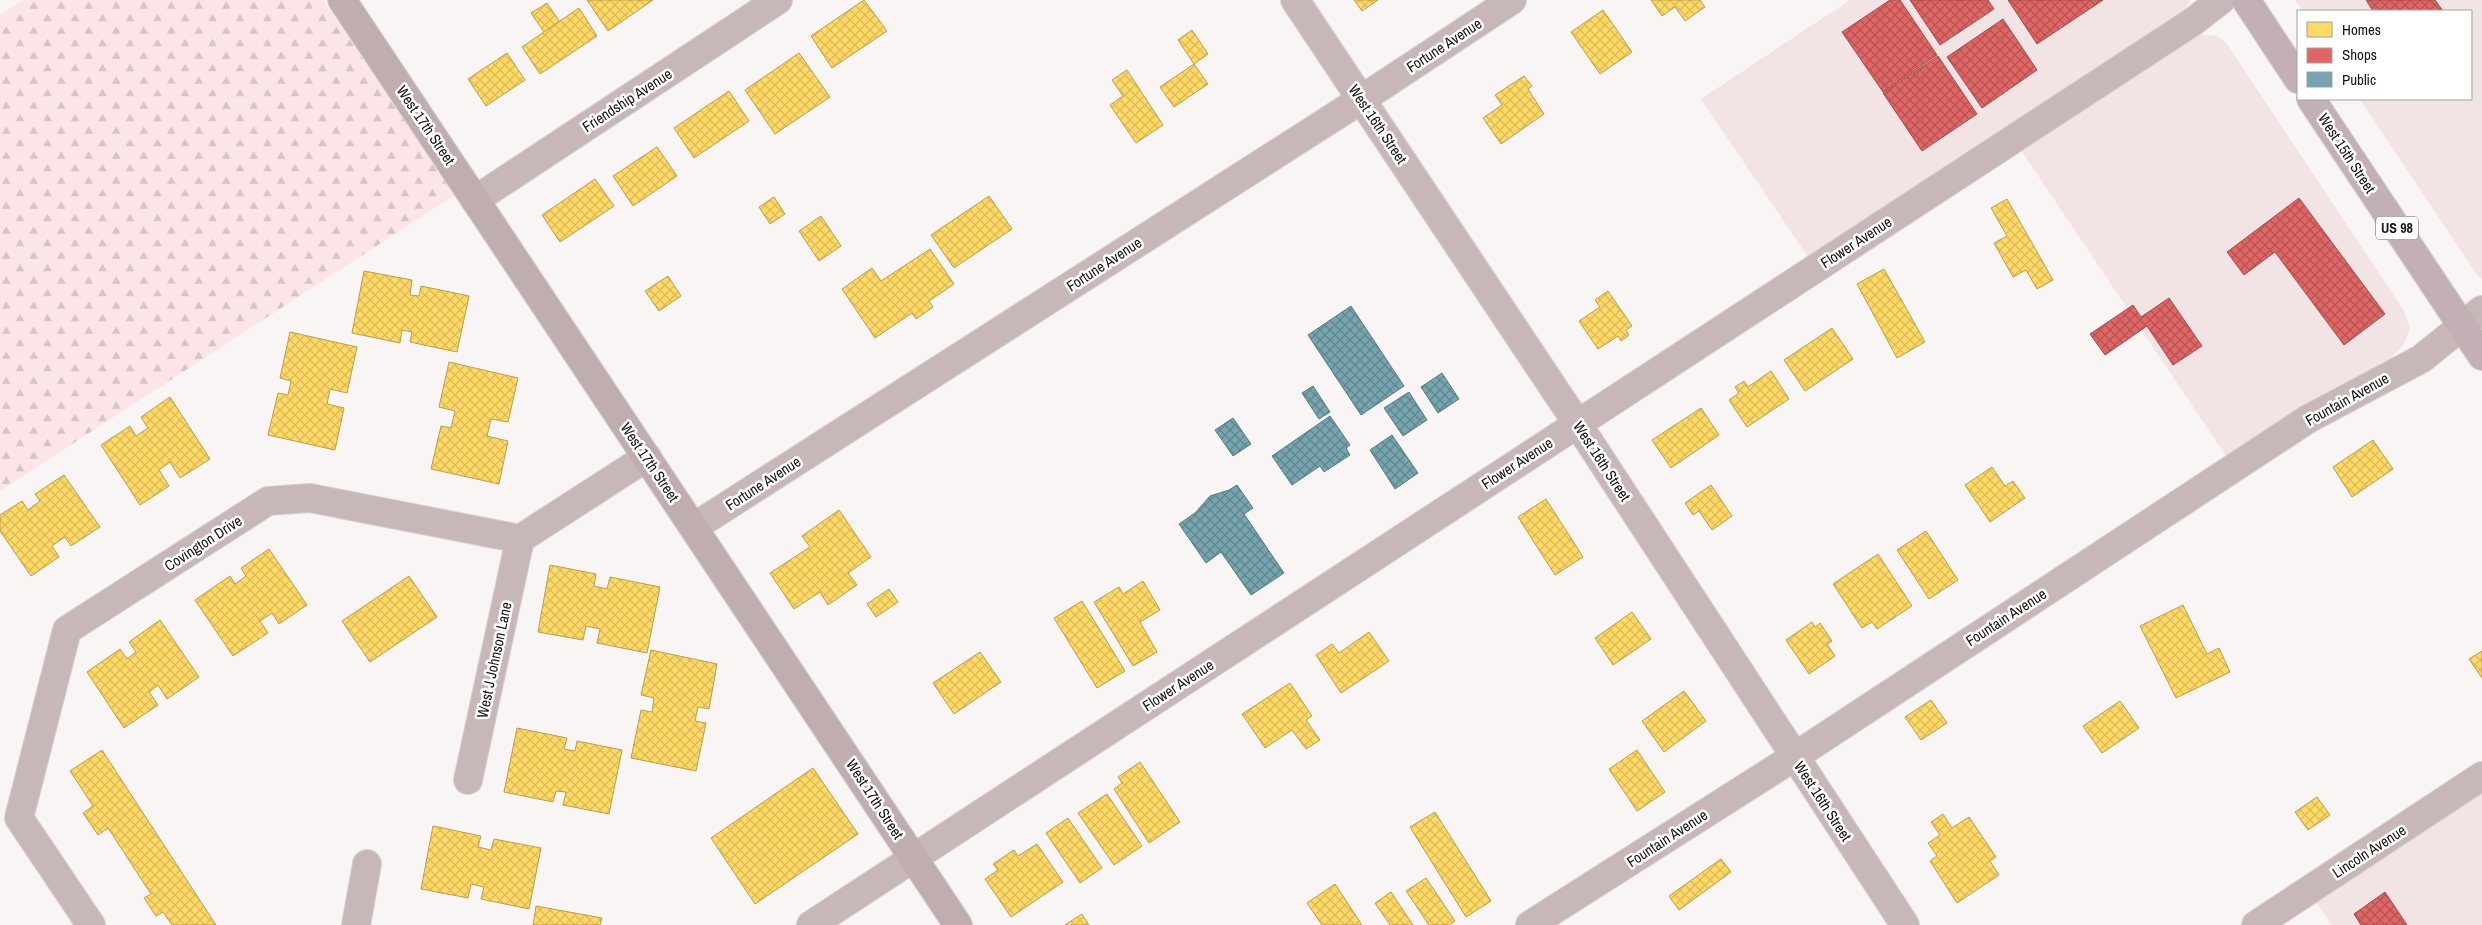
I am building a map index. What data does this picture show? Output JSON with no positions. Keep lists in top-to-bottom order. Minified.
{"streets":{"highway":["West 15th Street","US 98"],"main road":["West 17th Street"],"street":["Fortune Avenue","Friendship Avenue","West 16th Street","Flower Avenue","Fountain Avenue","Covington Drive","West J Johnson Lane","Lincoln Avenue"]},"crossings":[["Fortune Avenue","West 16th Street"],["Fortune Avenue","West 17th Street"],["Friendship Avenue","West 17th Street"],["West 16th Street","Flower Avenue"],["West 16th Street","Fountain Avenue"],["West 17th Street","Flower Avenue"],["West 15th Street","Fountain Avenue"],["Covington Drive","West J Johnson Lane"]],"legend":["Homes","Shops","Public"]}
